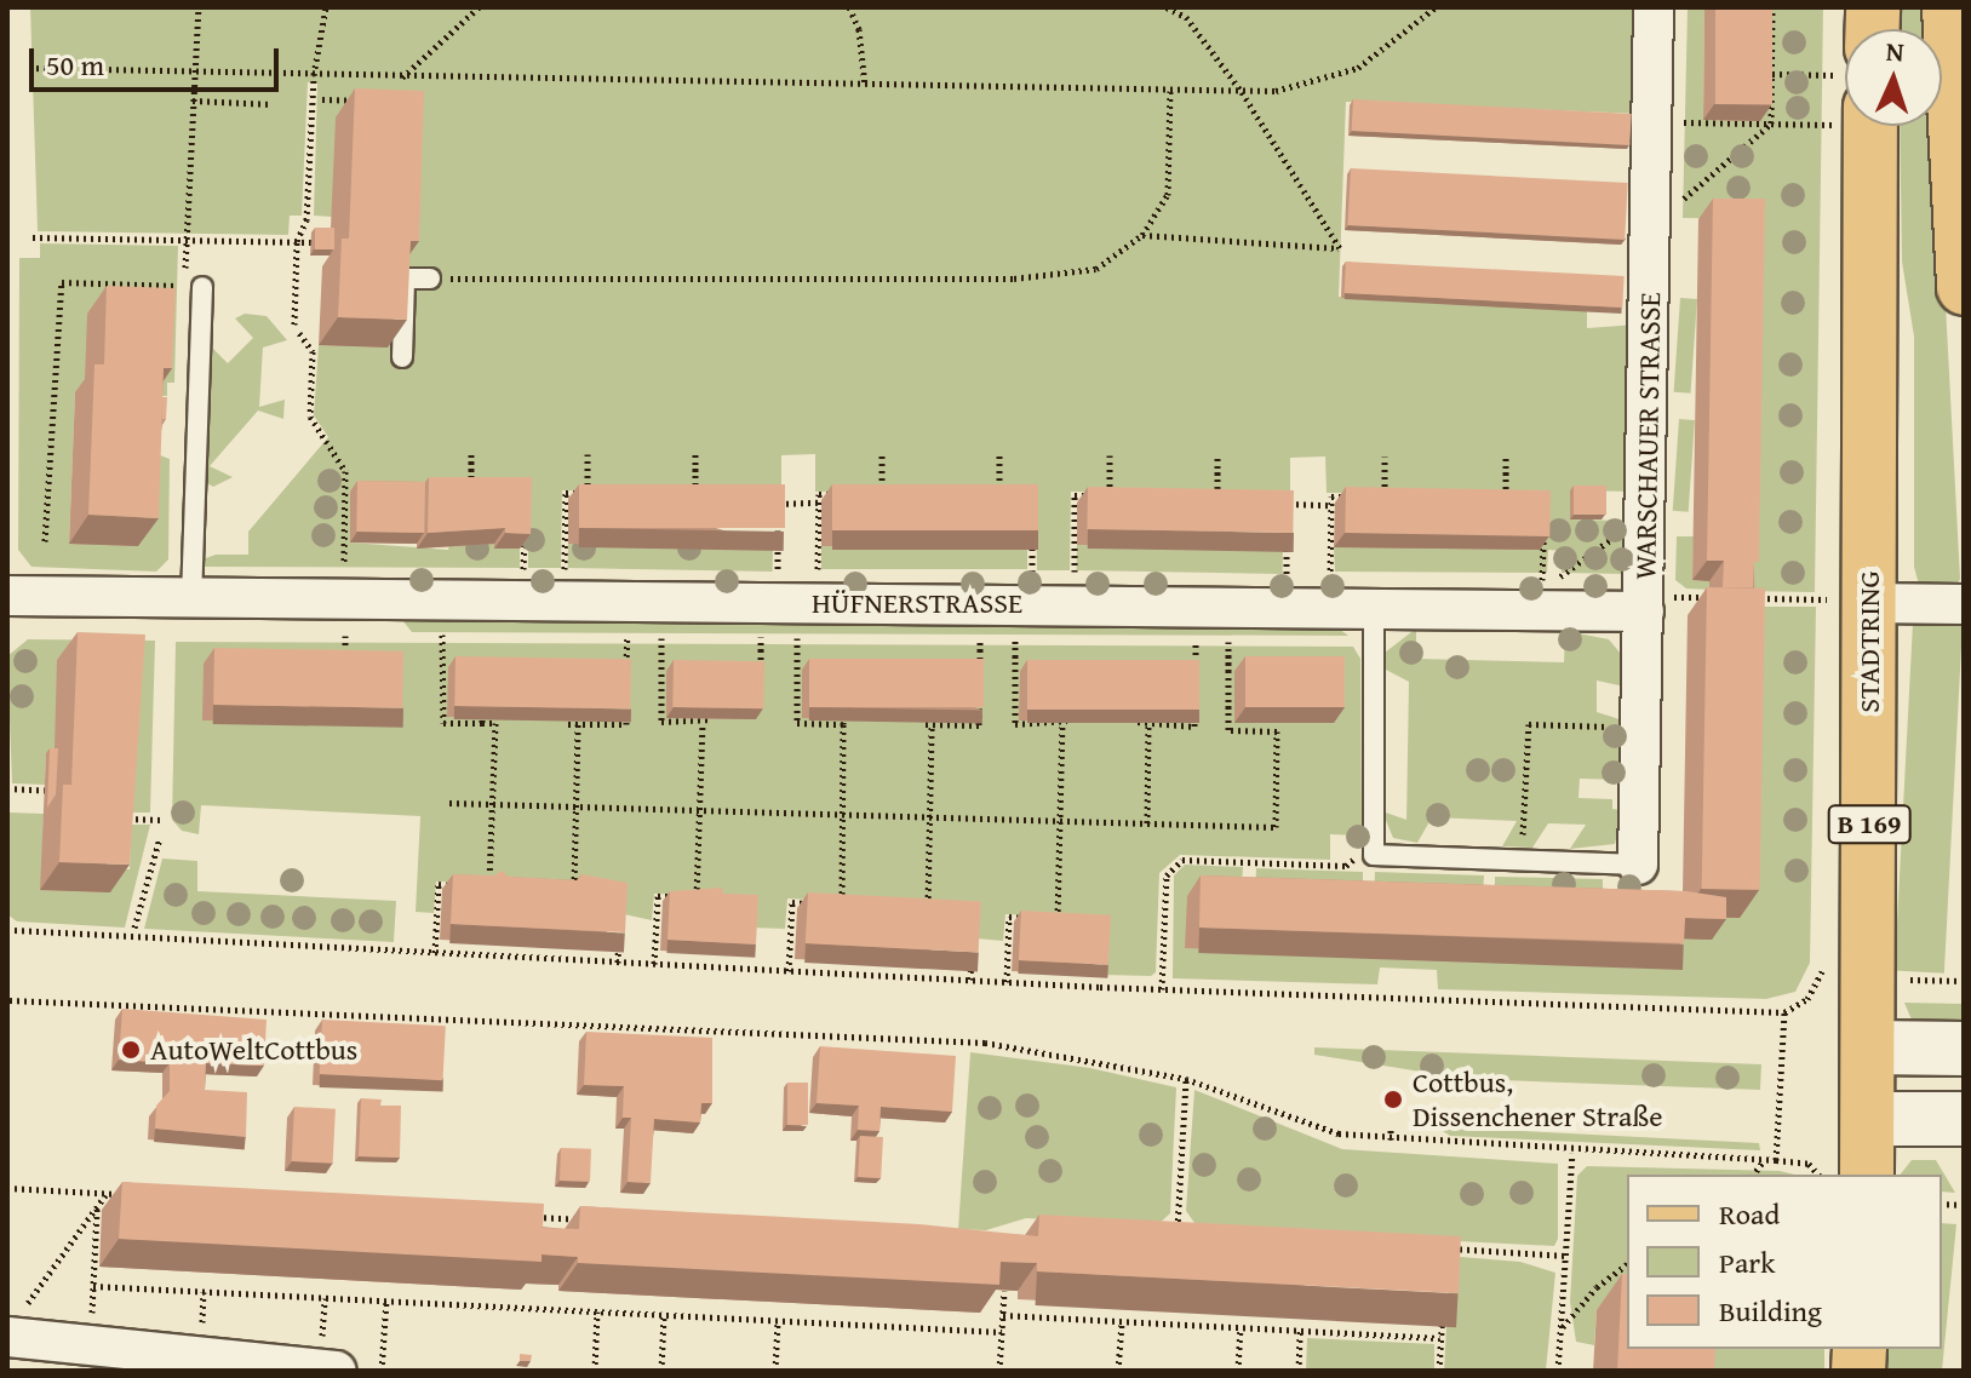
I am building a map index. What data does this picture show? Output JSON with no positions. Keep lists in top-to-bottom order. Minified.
{"streets":{"main road":["STADTRING","B 169"],"street":["WARSCHAUER STRASSE","HÜFNERSTRASSE"]},"crossings":[["WARSCHAUER STRASSE","HÜFNERSTRASSE"]],"places":["AutoWeltCottbus","Cottbus, Dissenchener Straße"],"legend":["Road","Park","Building"],"scale_bar":"50 m","north":"top"}
